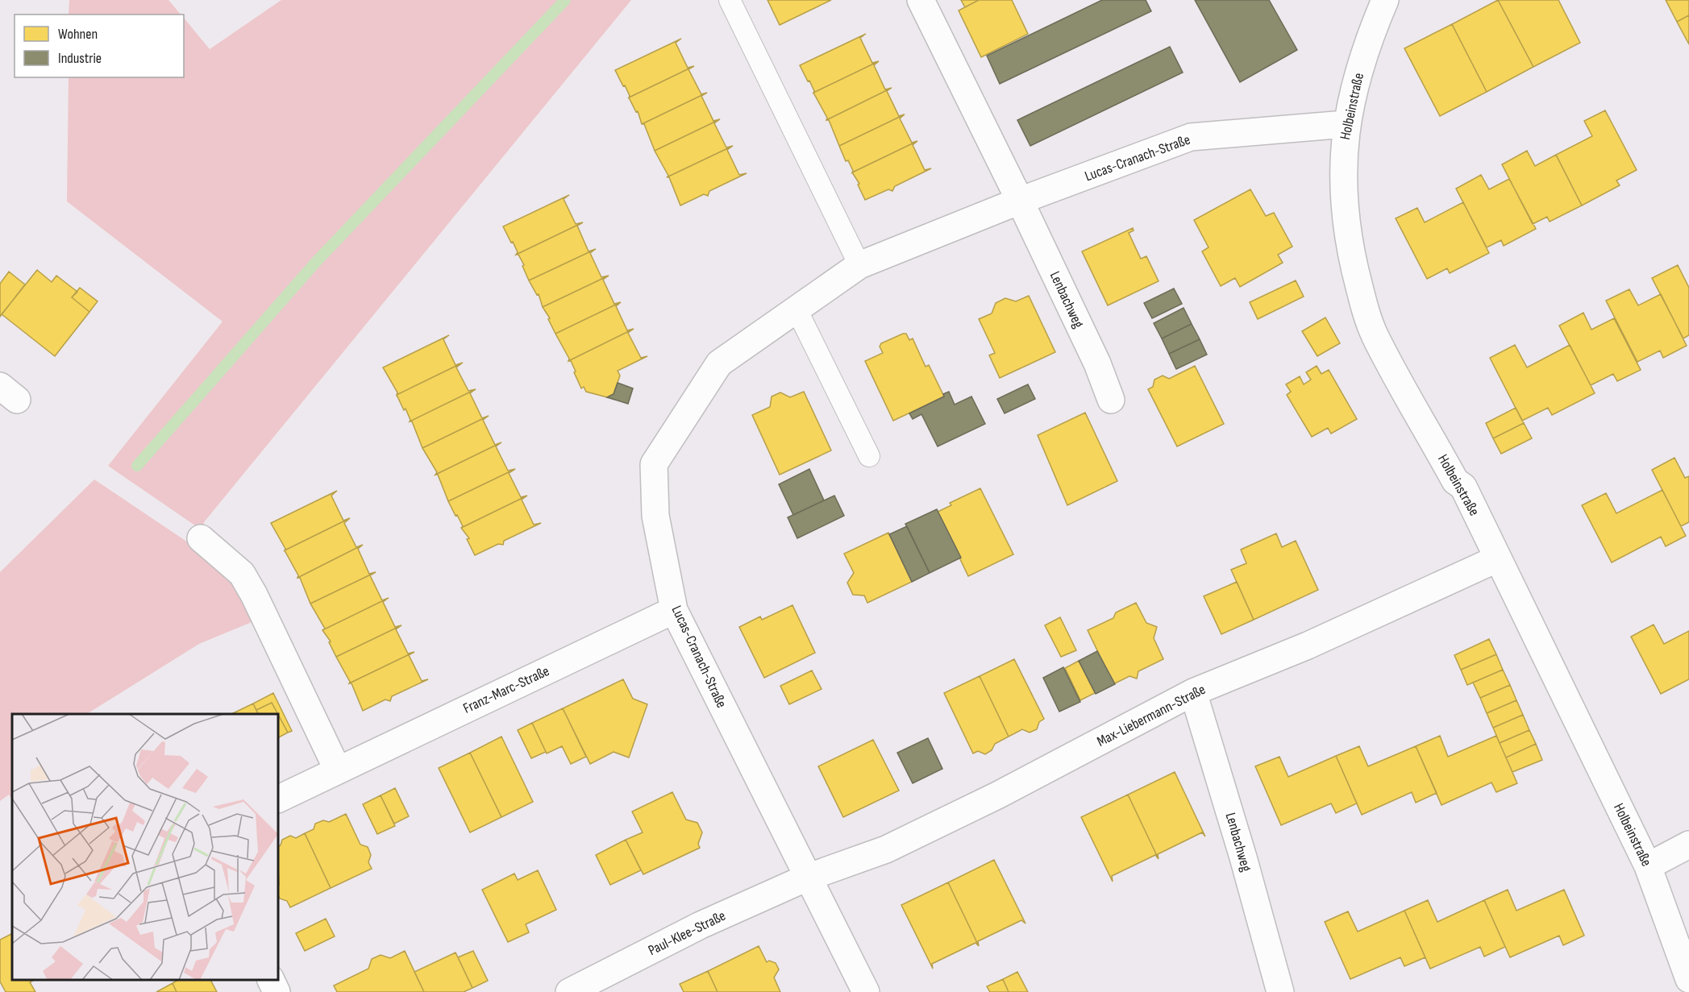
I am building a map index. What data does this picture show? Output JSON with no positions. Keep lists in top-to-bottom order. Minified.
{"streets":{"street":["Holbeinstraße","Lucas-Cranach-Straße","Lenbachweg","Franz-Marc-Straße","Max-Liebermann-Straße","Paul-Klee-Straße"]},"crossings":[["Holbeinstraße","Lucas-Cranach-Straße"],["Holbeinstraße","Max-Liebermann-Straße"],["Lucas-Cranach-Straße","Lenbachweg"],["Lucas-Cranach-Straße","Franz-Marc-Straße"],["Lucas-Cranach-Straße","Max-Liebermann-Straße"],["Lucas-Cranach-Straße","Paul-Klee-Straße"],["Lenbachweg","Max-Liebermann-Straße"],["Max-Liebermann-Straße","Paul-Klee-Straße"]],"legend":["Wohnen","Industrie"]}
